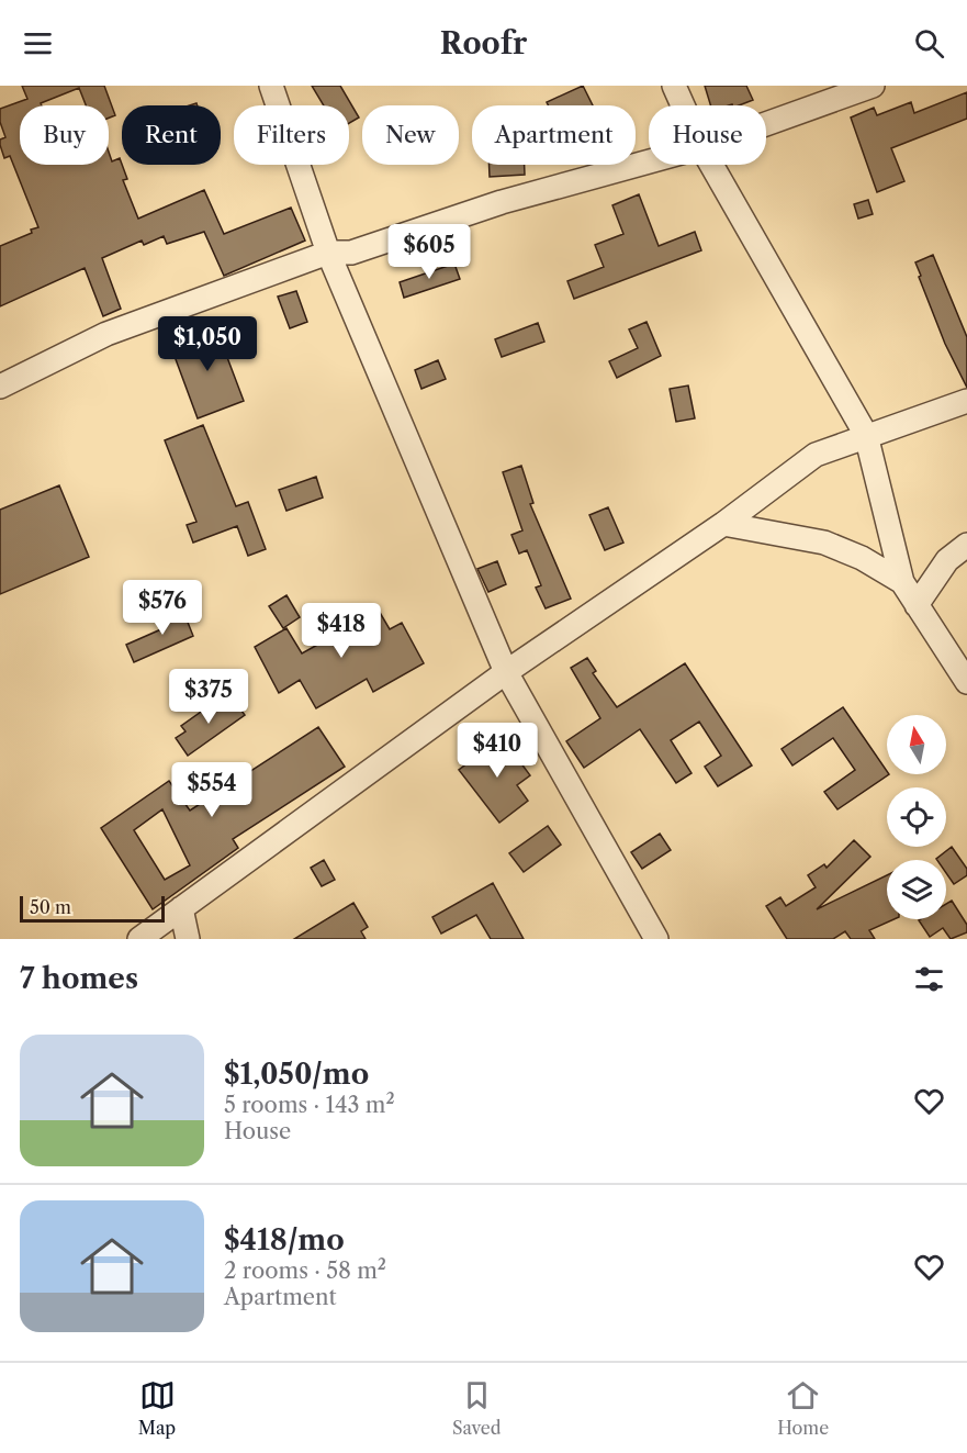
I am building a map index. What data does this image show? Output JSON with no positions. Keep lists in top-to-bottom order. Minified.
{"scale_bar":"50 m","north":"top","page":{"header":"Roofr","chip":["Buy","Rent","Filters","New","Apartment","House"],"price":["$605","$1,050","$576","$418","$375","$410","$554"],"scale":"50 m","heading":"7 homes","list":[{"name":"$1,050/mo","note":"5 rooms · 143 m² · House"},{"name":"$418/mo","note":"2 rooms · 58 m² · Apartment"}],"tabs":["Map","Saved","Home"]}}
